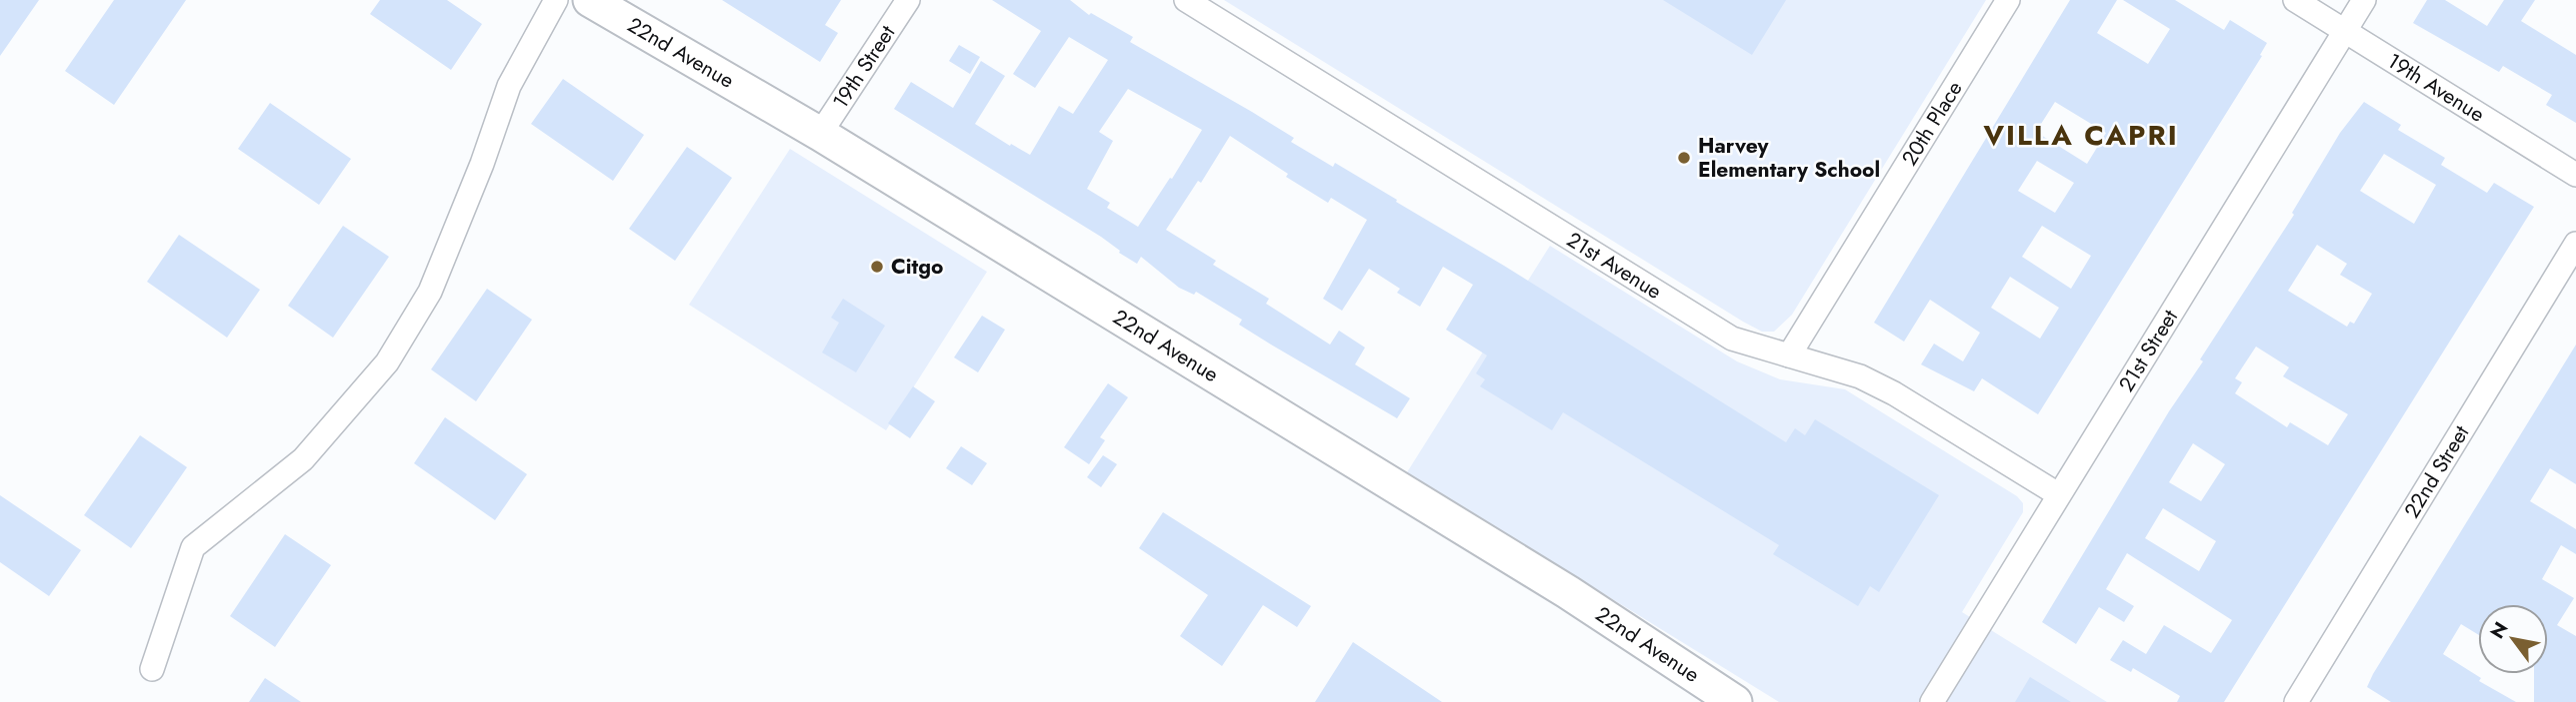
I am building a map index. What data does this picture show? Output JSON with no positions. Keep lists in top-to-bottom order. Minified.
{"streets":{"street":["22nd Avenue","19th Street","19th Avenue","20th Place","21st Avenue","21st Street","22nd Street"]},"crossings":[["22nd Avenue","19th Street"],["19th Avenue","21st Street"],["20th Place","21st Avenue"],["21st Avenue","21st Street"]],"districts":["VILLA CAPRI"],"places":["Harvey Elementary School","Citgo"],"north":"top left"}
